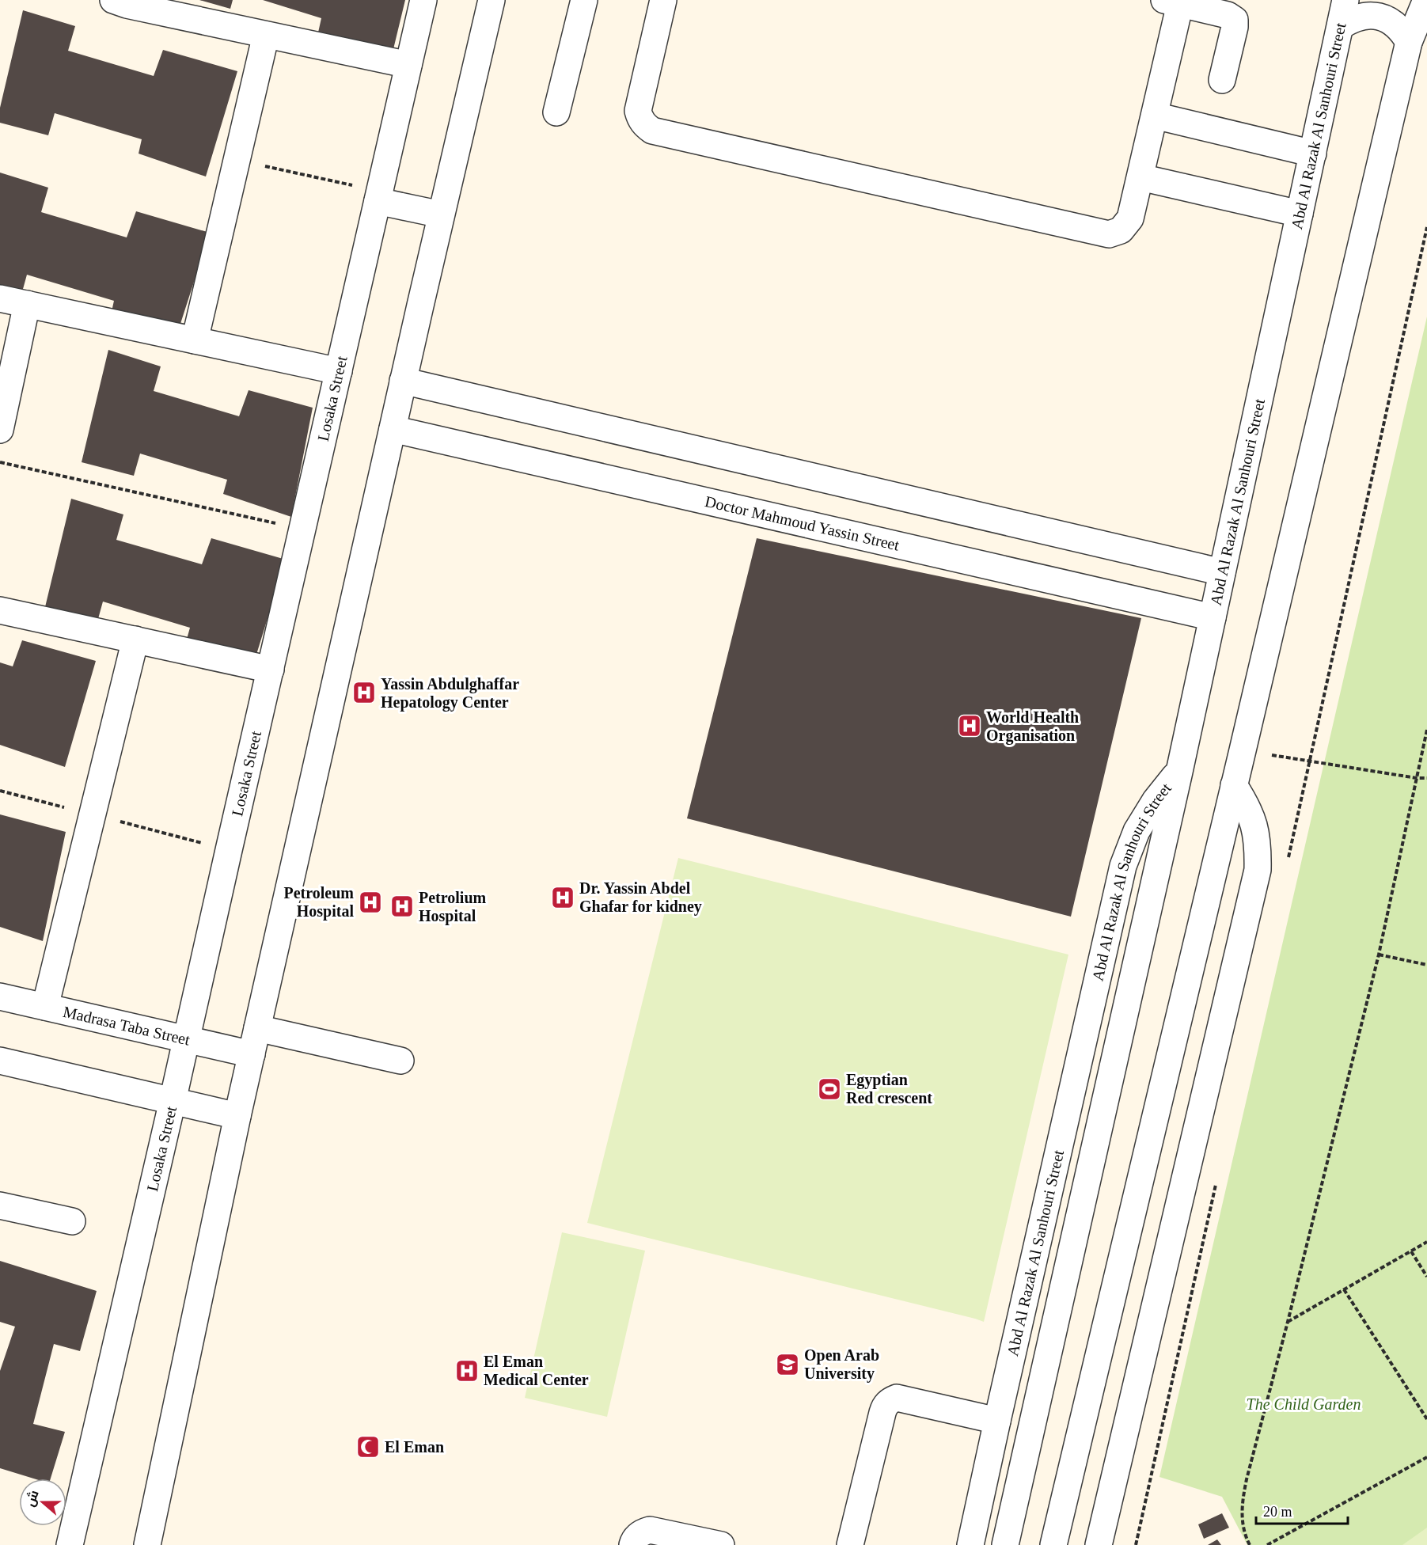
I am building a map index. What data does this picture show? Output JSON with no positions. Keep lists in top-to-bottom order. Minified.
{"streets":{"street":["Abd Al Razak Al Sanhouri Street","Losaka Street","Doctor Mahmoud Yassin Street","Madrasa Taba Street"]},"crossings":[["Abd Al Razak Al Sanhouri Street","Doctor Mahmoud Yassin Street"],["Losaka Street","Madrasa Taba Street"]],"parks":["The Child Garden"],"places":{"hospital":["Yassin Abdulghaffar Hepatology Center","World Health Organisation","Dr. Yassin Abdel Ghafar for kidney","Petroleum Hospital","Petrolium Hospital","El Eman Medical Center"],"sports":["Egyptian Red crescent"],"school or university":["Open Arab University"],"mosque":["El Eman"]},"scale_bar":"20 m","north":"left"}
